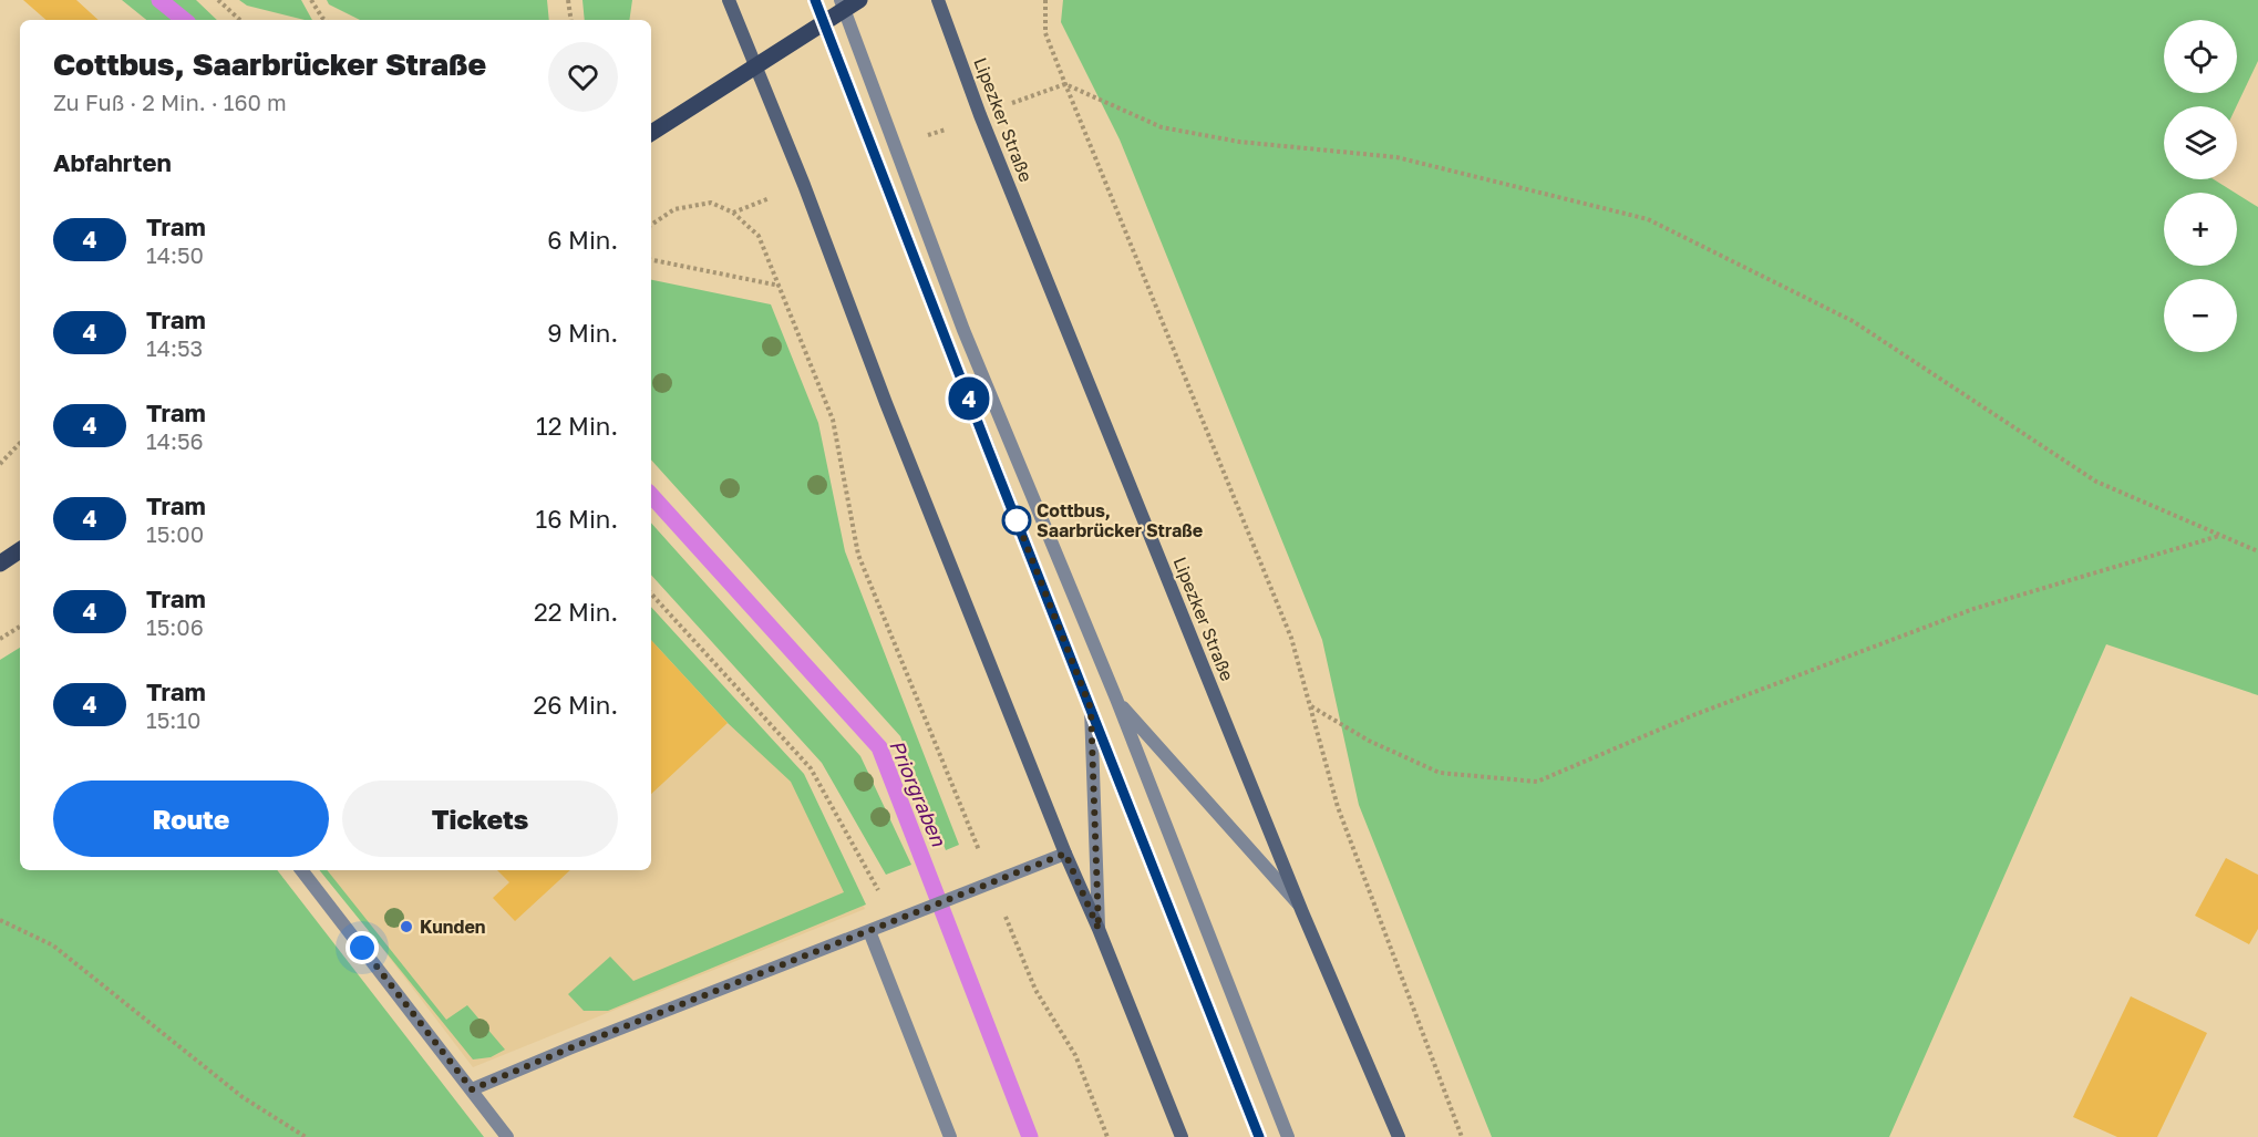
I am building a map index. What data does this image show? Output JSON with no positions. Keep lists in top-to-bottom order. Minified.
{"streets":{"main road":["Lipezker Straße"]},"water":["Priorgraben"],"places":["Cottbus, Saarbrücker Straße","Kunden"],"lines":["tram line 4"],"page":{"on_map":"4","map_buttons":["+","−"],"heading":[["Cottbus, Saarbrücker Straße","Zu Fuß · 2 Min. · 160 m"],"Abfahrten"],"list":[{"mark":"4","name":"Tram","note":"14:50","value":"6 Min."},{"mark":"4","name":"Tram","note":"14:53","value":"9 Min."},{"mark":"4","name":"Tram","note":"14:56","value":"12 Min."},{"mark":"4","name":"Tram","note":"15:00","value":"16 Min."},{"mark":"4","name":"Tram","note":"15:06","value":"22 Min."},{"mark":"4","name":"Tram","note":"15:10","value":"26 Min."}],"buttons":["Route","Tickets"]}}
